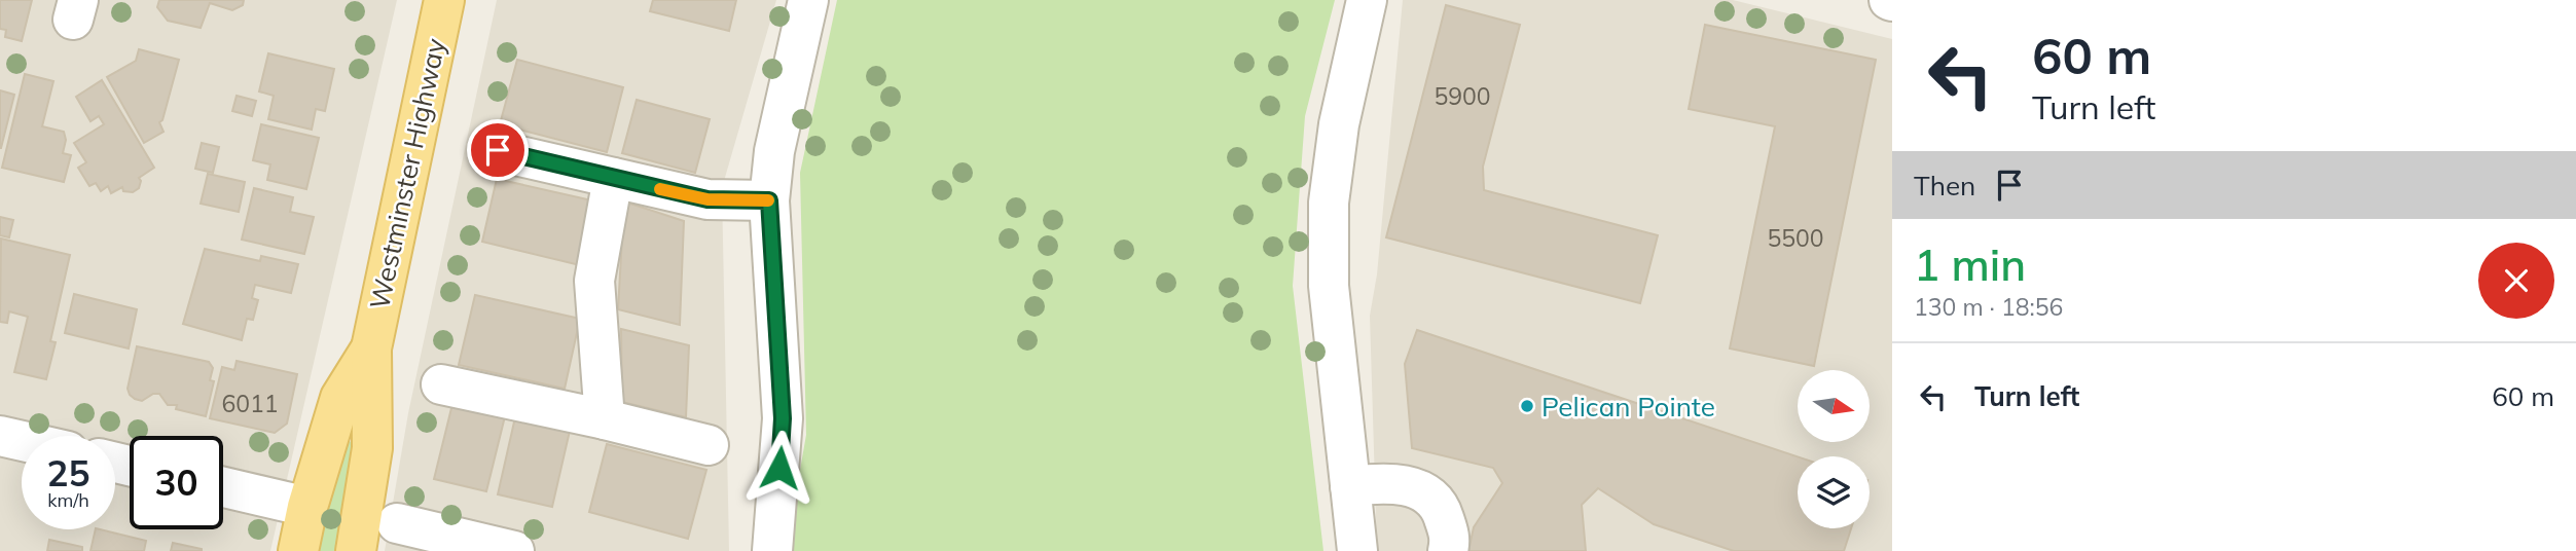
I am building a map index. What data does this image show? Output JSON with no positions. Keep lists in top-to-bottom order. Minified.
{"streets":{"main road":["Westminster Highway"]},"places":["Pelican Pointe"],"house_numbers":["5900","5500","6011"],"north":"right","page":{"turn":["60 m","Turn left"],"then":"Then","heading":["1 min","130 m · 18:56"],"list":[{"name":"Turn left","value":"60 m"}],"speed":"25 km/h","limit":"30"}}
